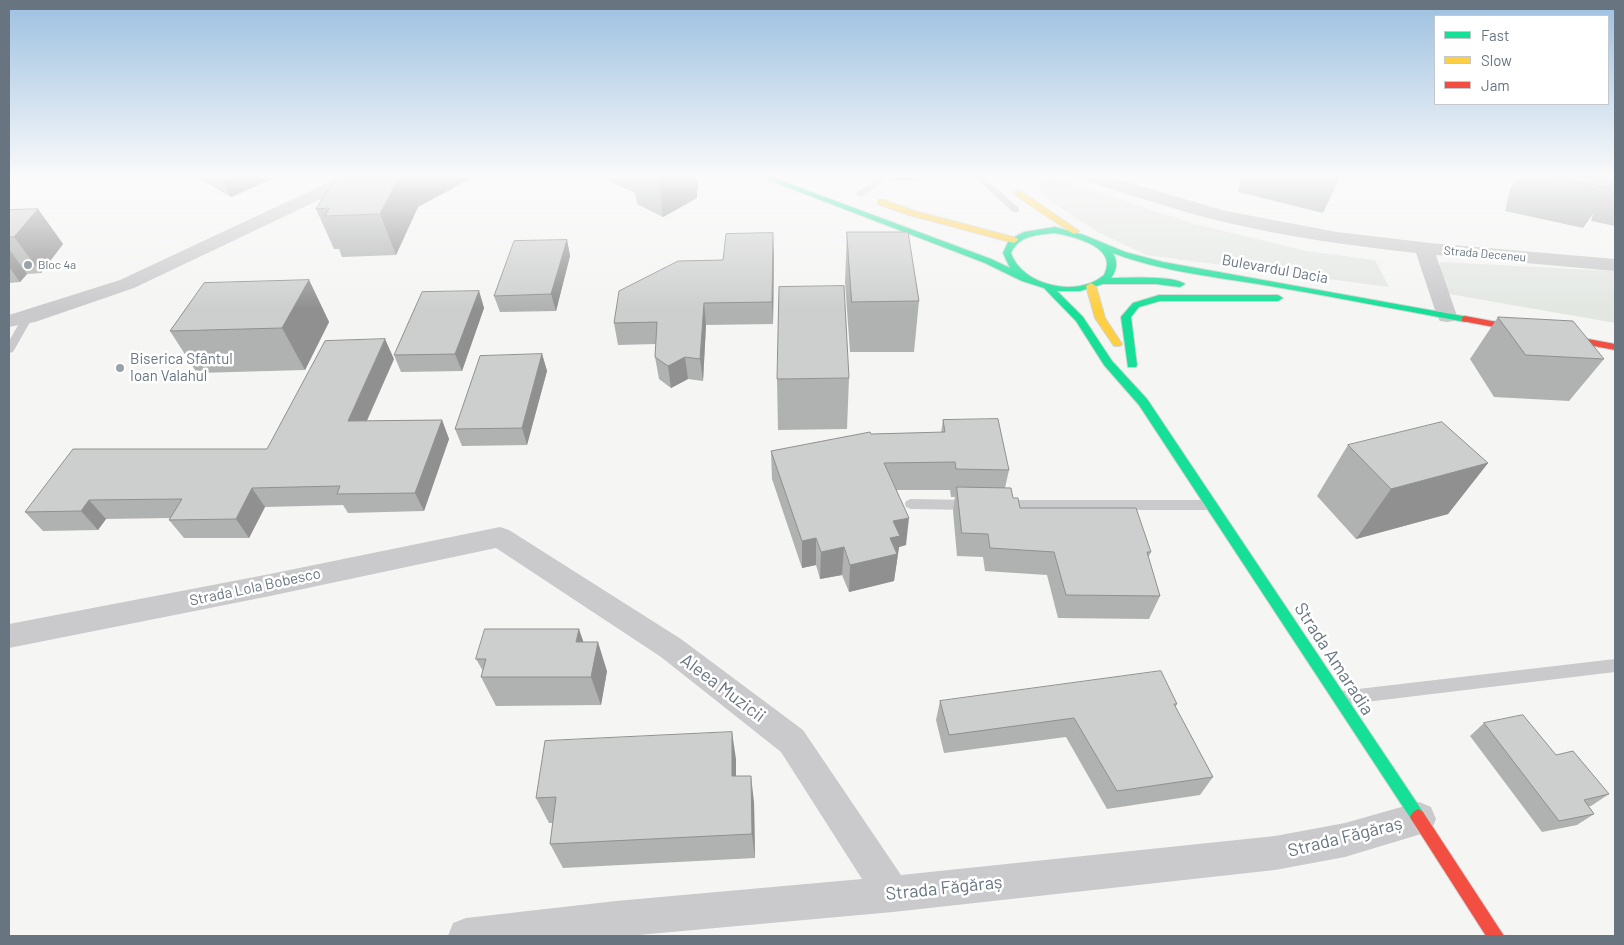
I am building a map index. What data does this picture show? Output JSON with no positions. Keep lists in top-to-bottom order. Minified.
{"streets":{"main road":["Bulevardul Dacia","Strada Amaradia"],"street":["Strada Deceneu","Strada Lola Bobesco","Aleea Muzicii","Strada Făgăraș"]},"crossings":[["Bulevardul Dacia","Strada Amaradia"],["Strada Lola Bobesco","Aleea Muzicii"],["Strada Amaradia","Strada Făgăraș"],["Aleea Muzicii","Strada Făgăraș"]],"places":["Bloc 4a","Biserica Sfântul Ioan Valahul"],"legend":["Fast","Slow","Jam"]}
